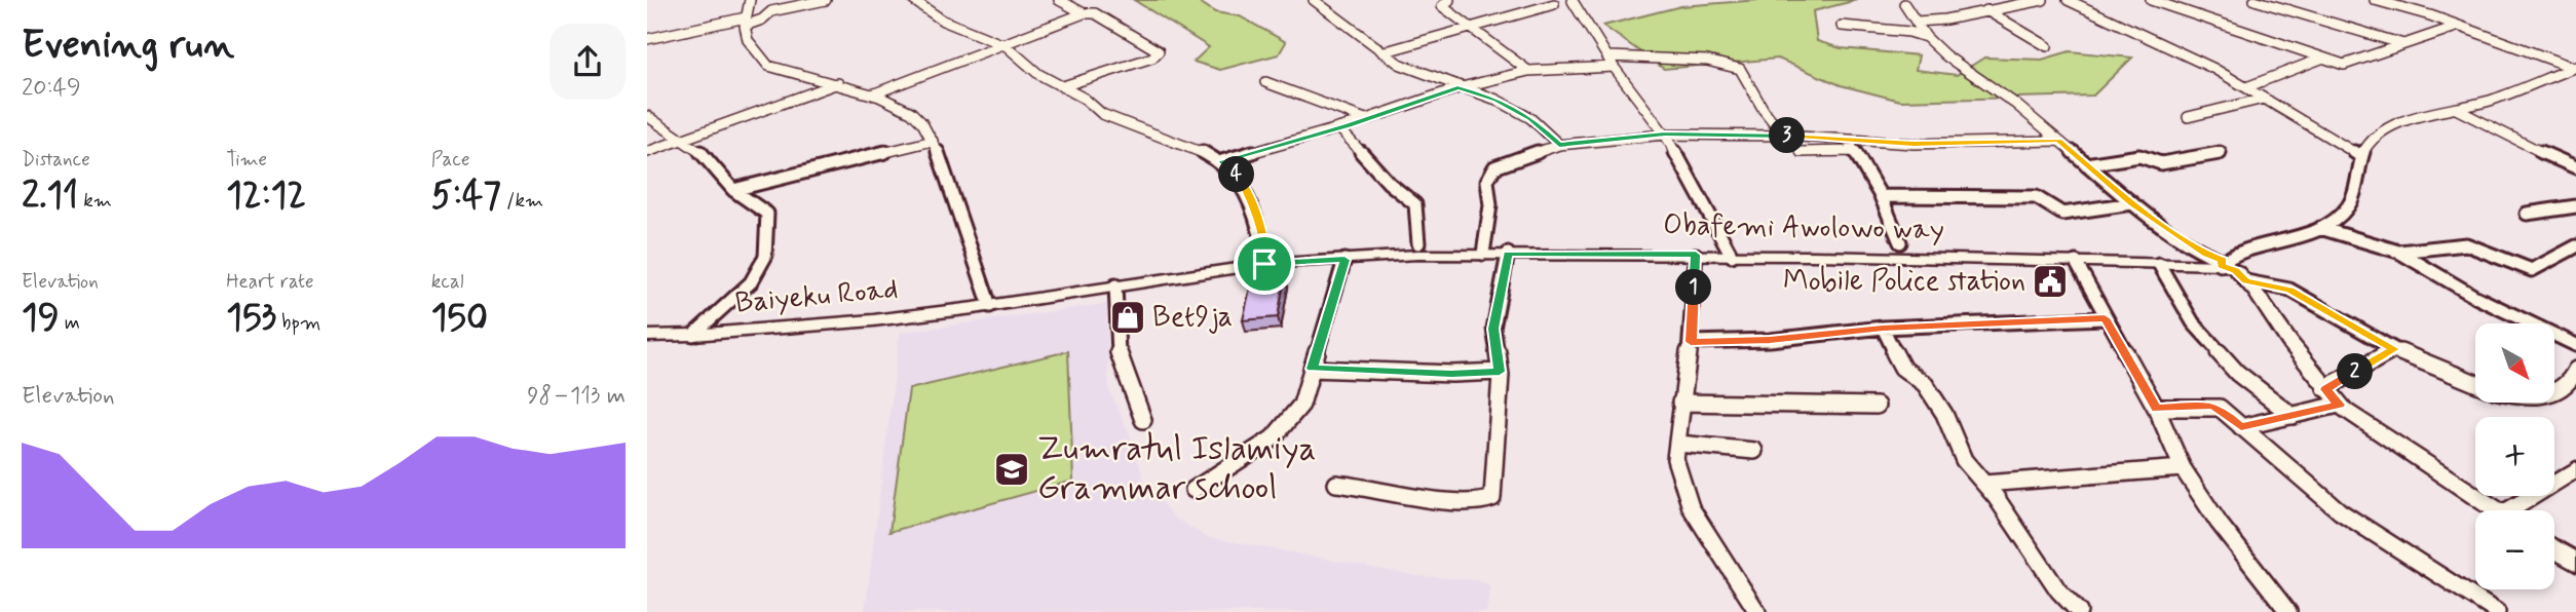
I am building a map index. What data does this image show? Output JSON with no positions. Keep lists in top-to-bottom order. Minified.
{"streets":{"main road":["Obafemi Awolowo way","Baiyeku Road"]},"crossings":[["Obafemi Awolowo way","Baiyeku Road"]],"places":{"public building":["Mobile Police station"],"shop":["Bet9ja"],"school or university":["Zumratul Islamiya Grammar school"]},"north":"bottom right","page":{"heading":["Evening run","20:49"],"pins":["3","4","1","2"],"stats":[["Distance","2.11 km"],["Time","12:12"],["Pace","5:47 /km"],["Elevation","19 m"],["Heart rate","153 bpm"],["kcal","150"]],"map_buttons":["+","−"],"chart":["Elevation","98–113 m"]}}
